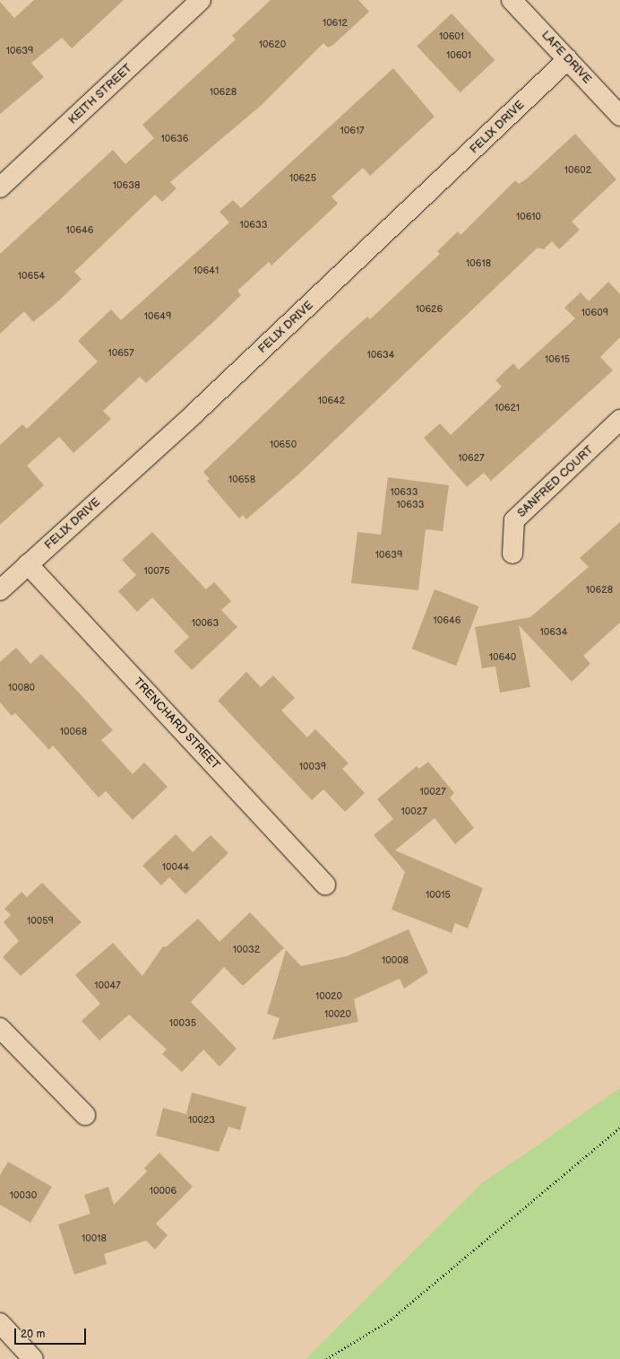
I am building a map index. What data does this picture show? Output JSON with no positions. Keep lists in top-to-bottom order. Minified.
{"streets":{"street":["LAFE DRIVE","KEITH STREET","FELIX DRIVE","SANFRED COURT","TRENCHARD STREET"]},"crossings":[["LAFE DRIVE","FELIX DRIVE"],["FELIX DRIVE","TRENCHARD STREET"]],"house_numbers":["10612","10601","10620","10639","10601","10628","10617","10636","10602","10625","10638","10610","10633","10646","10618","10641","10654","10626","10609","10649","10657","10634","10615","10642","10621","10650","10627","10658","10633","10633","10639","10075","10628","10646","10063","10634","10640","10080","10068","10039","10027","10027","10044","10015","10059","10032","10008","10047","10020","10020","10035","10023","10006","10030","10018"],"scale_bar":"20 m"}
